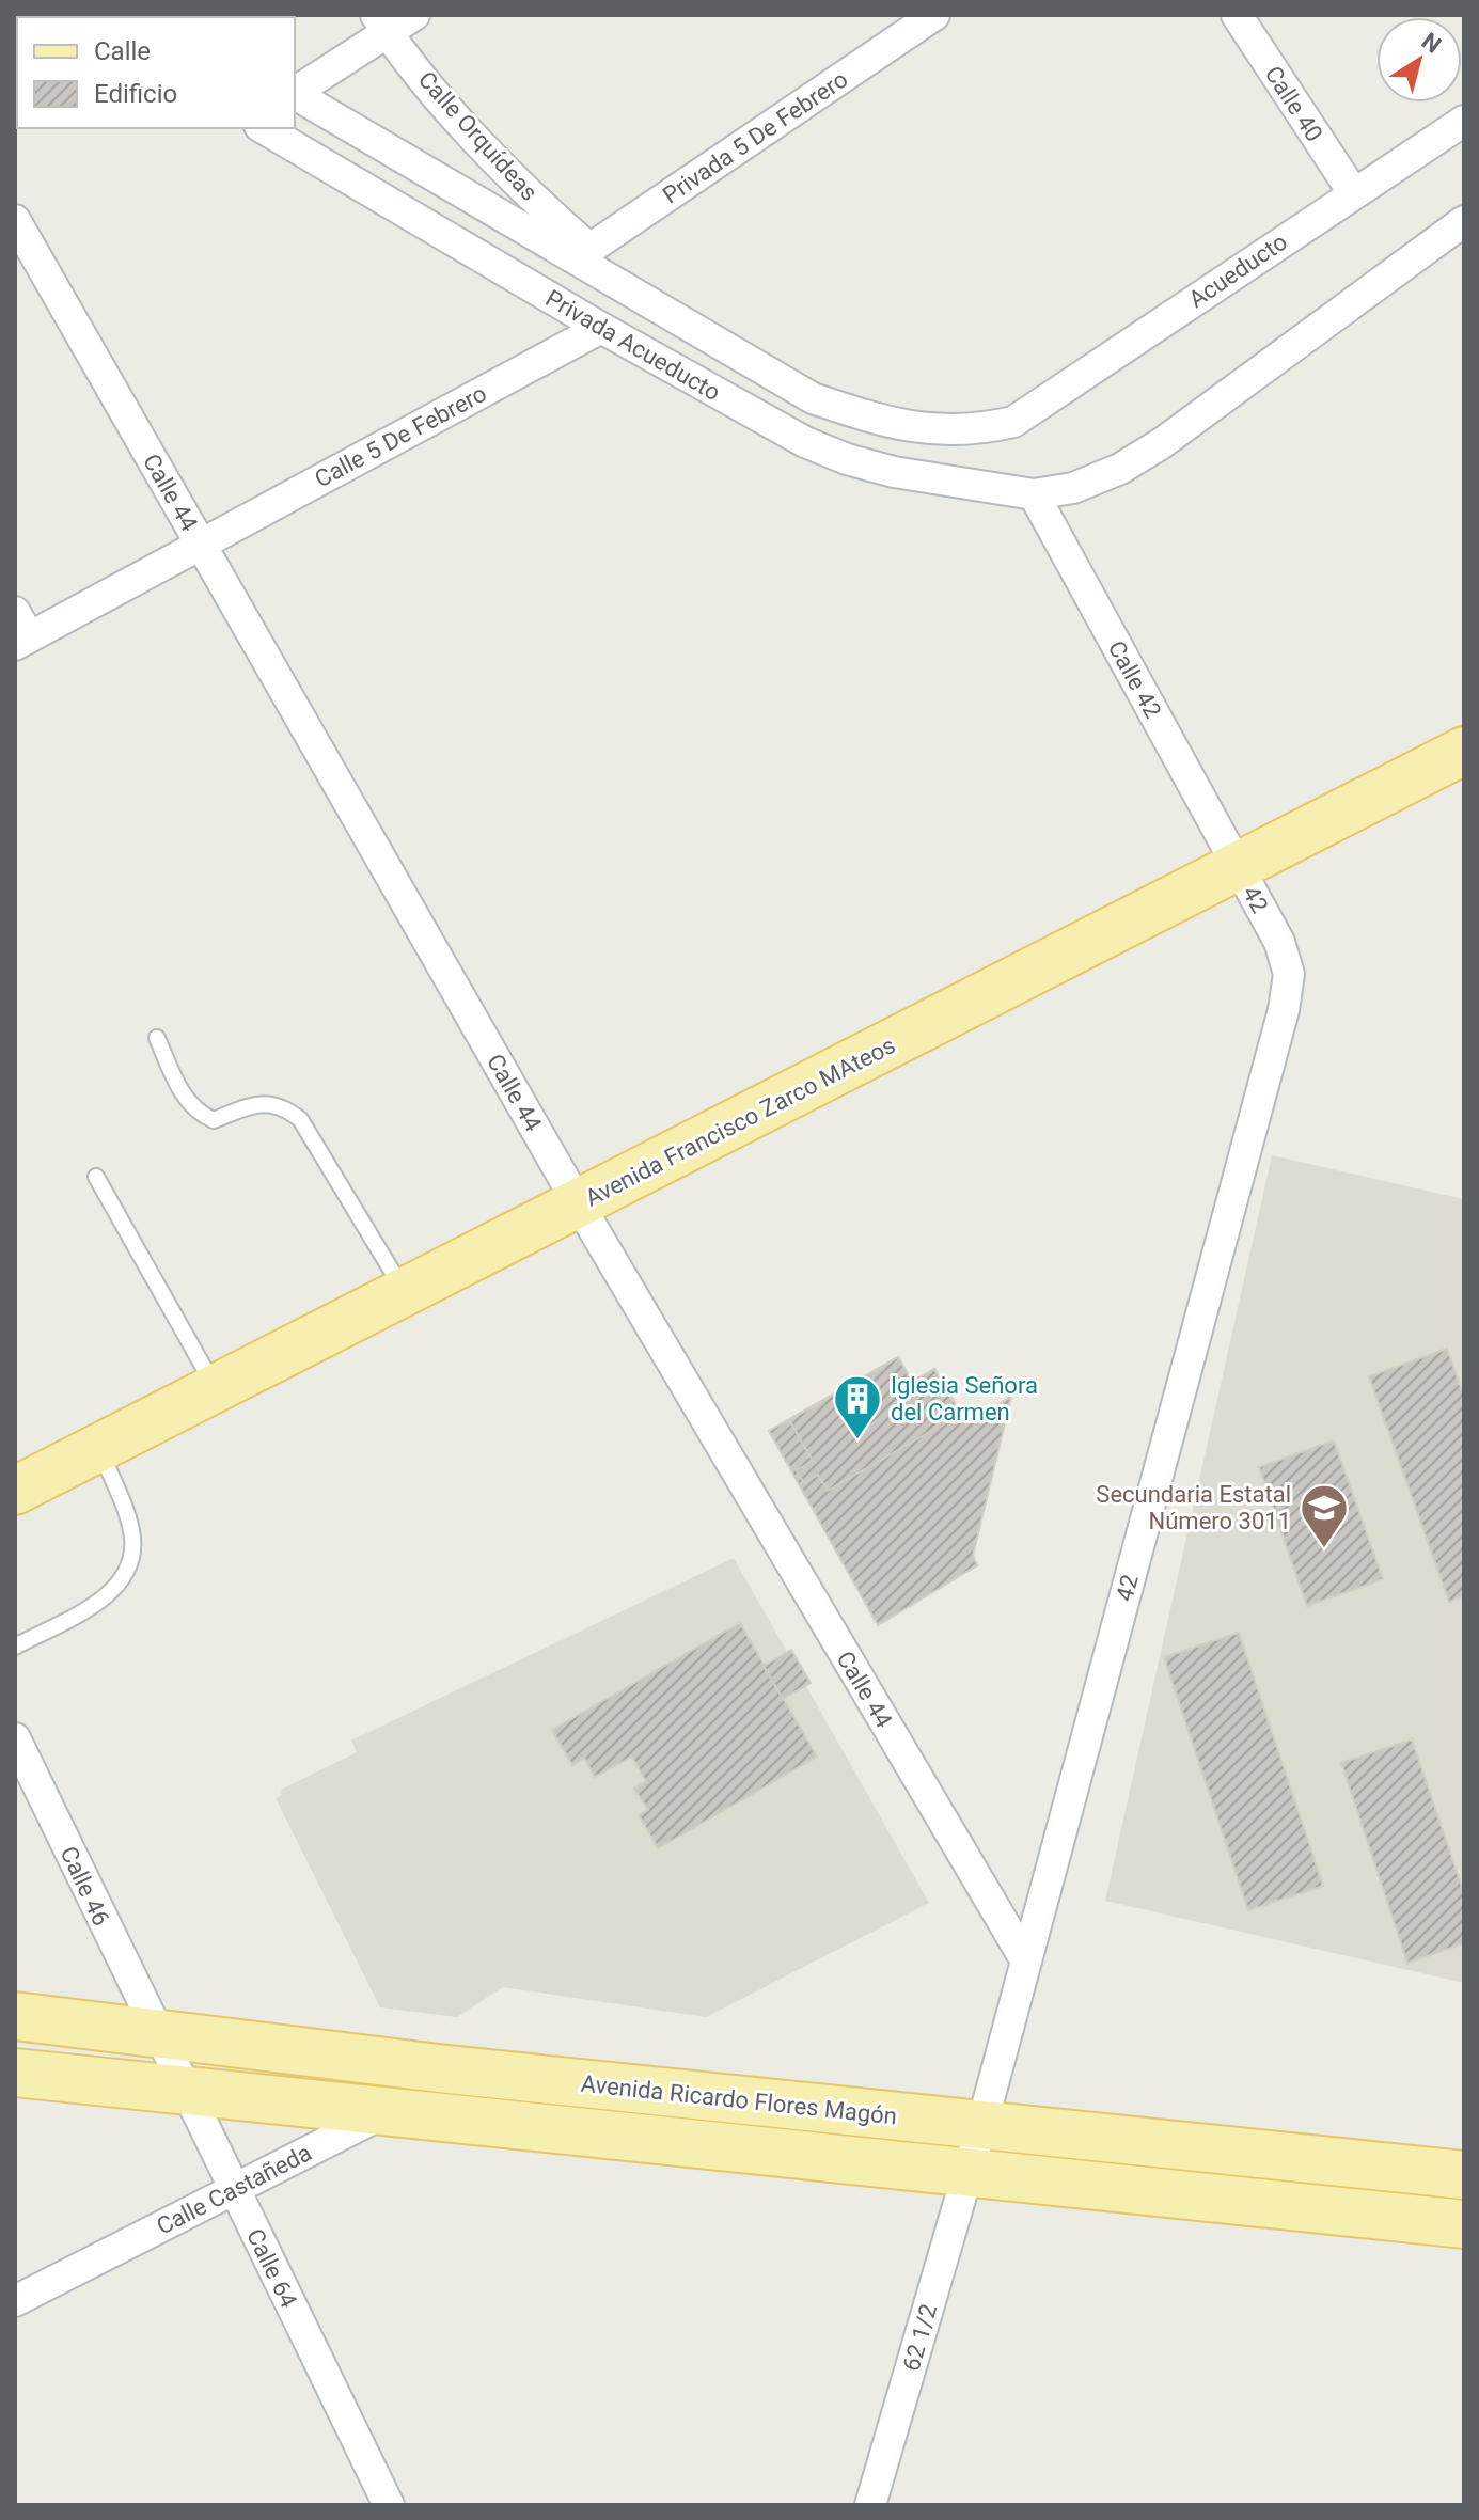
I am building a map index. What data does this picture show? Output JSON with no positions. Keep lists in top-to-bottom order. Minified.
{"streets":{"main road":["Avenida Francisco Zarco MAteos","Avenida Ricardo Flores Magón"],"street":["Calle 40","Calle Orquídeas","Privada 5 De Febrero","Acueducto","Privada Acueducto","Calle 5 De Febrero","Calle 44","Calle 42","42","Calle 46","Calle Castañeda","Calle 64","62 1/2"]},"crossings":[["Calle 40","Acueducto"],["Calle Orquídeas","Privada 5 De Febrero"],["Calle Orquídeas","Privada Acueducto"],["Privada 5 De Febrero","Privada Acueducto"],["Acueducto","Privada Acueducto"],["Privada Acueducto","Calle 5 De Febrero"],["Privada Acueducto","Calle 42"],["Calle 5 De Febrero","Calle 44"],["Calle 44","42"],["Calle 44","Avenida Francisco Zarco MAteos"],["Calle 42","42"],["Calle 42","Avenida Francisco Zarco MAteos"],["42","Avenida Francisco Zarco MAteos"],["42","Avenida Ricardo Flores Magón"],["42","62 1/2"],["Calle 46","Avenida Ricardo Flores Magón"],["Calle 46","Calle 64"],["Avenida Ricardo Flores Magón","Calle Castañeda"],["Avenida Ricardo Flores Magón","Calle 64"],["Avenida Ricardo Flores Magón","62 1/2"],["Calle Castañeda","Calle 64"]],"places":{"building":["Iglesia Señora del Carmen"],"school or university":["Secundaria Estatal Número 3011"]},"legend":["Calle","Edificio"],"north":"top right"}
